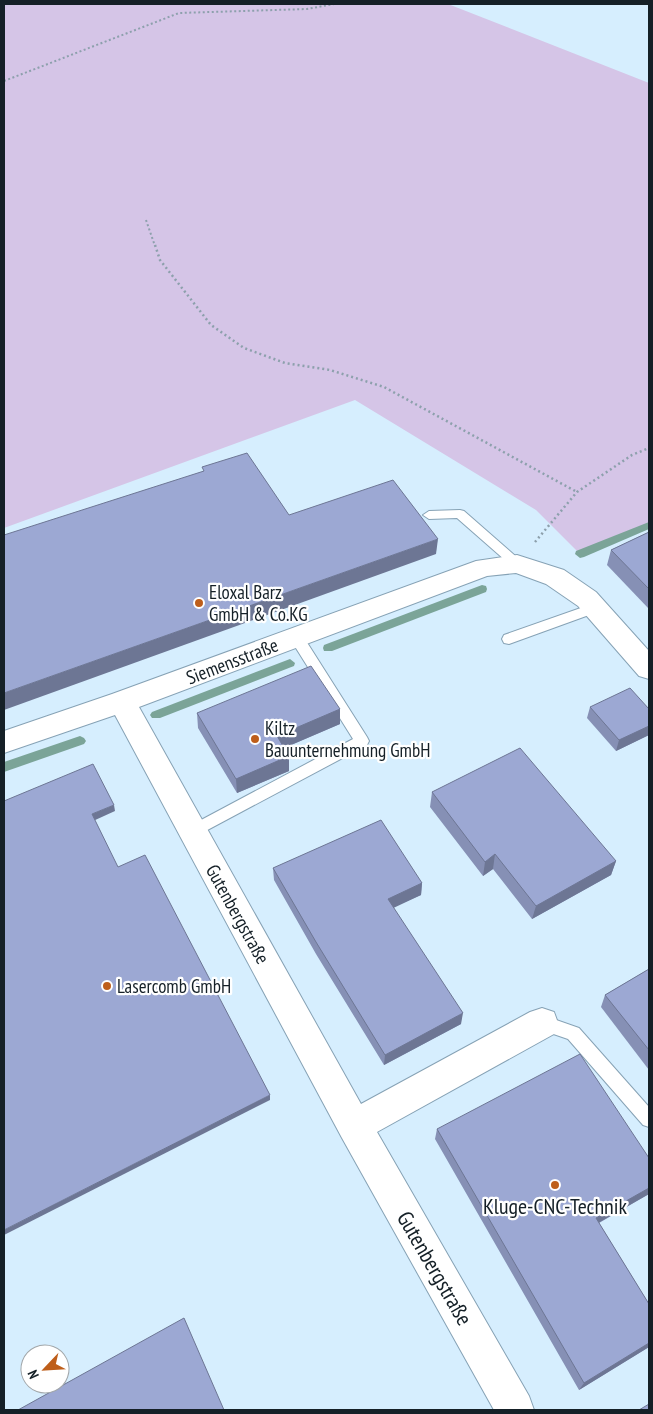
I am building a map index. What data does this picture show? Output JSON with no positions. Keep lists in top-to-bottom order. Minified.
{"streets":{"street":["Siemensstraße","Gutenbergstraße"]},"crossings":[["Siemensstraße","Gutenbergstraße"]],"places":["Eloxal Barz GmbH & Co.KG","Kiltz Bauunternehmung GmbH","Lasercomb GmbH","Kluge-CNC-Technik"],"north":"bottom left"}
